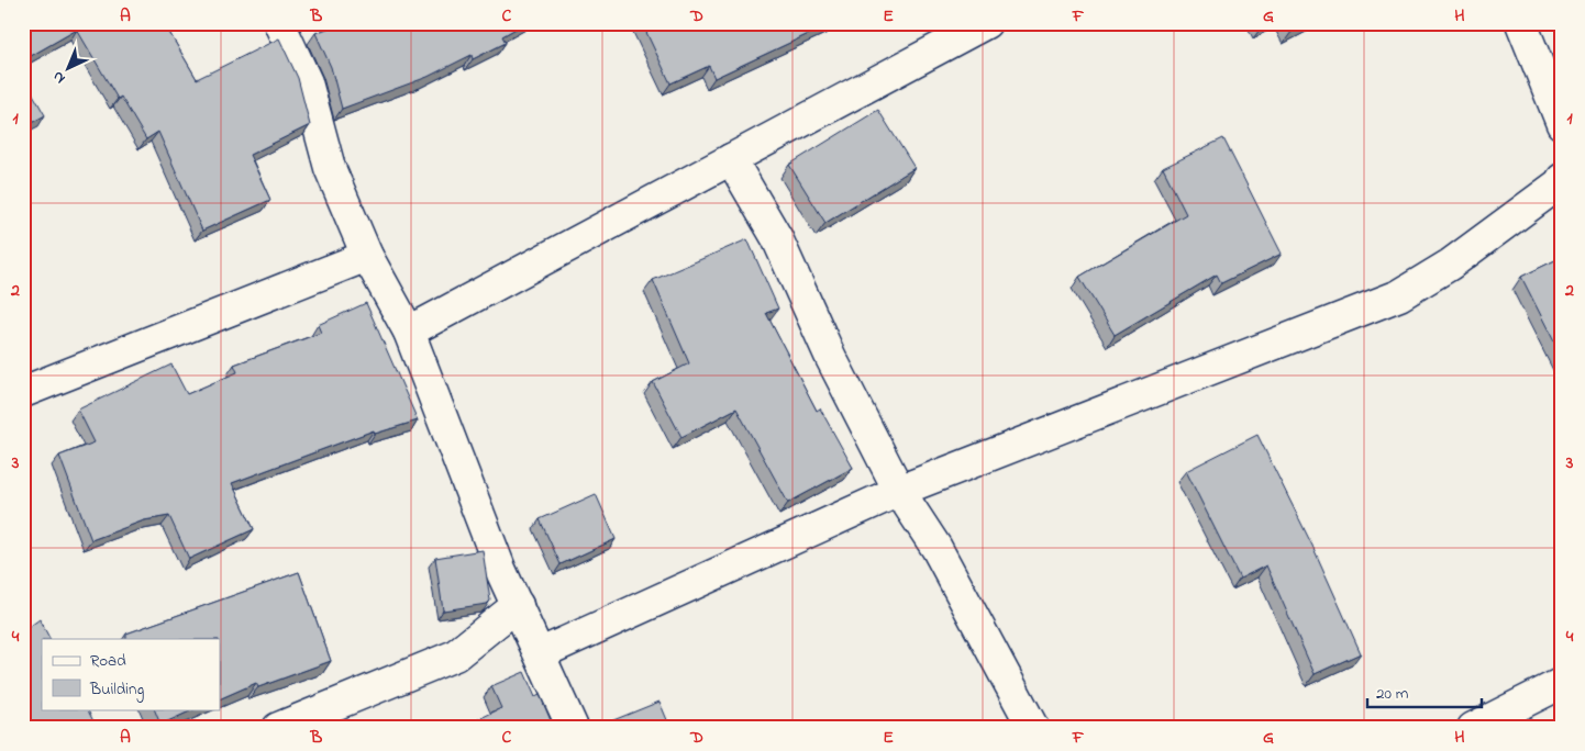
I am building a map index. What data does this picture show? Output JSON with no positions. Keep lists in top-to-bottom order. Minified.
{"legend":["Road","Building"],"scale_bar":"20 m","north":"bottom left","grid":{"columns":["A","B","C","D","E","F","G","H"],"rows":["1","2","3","4"]}}
